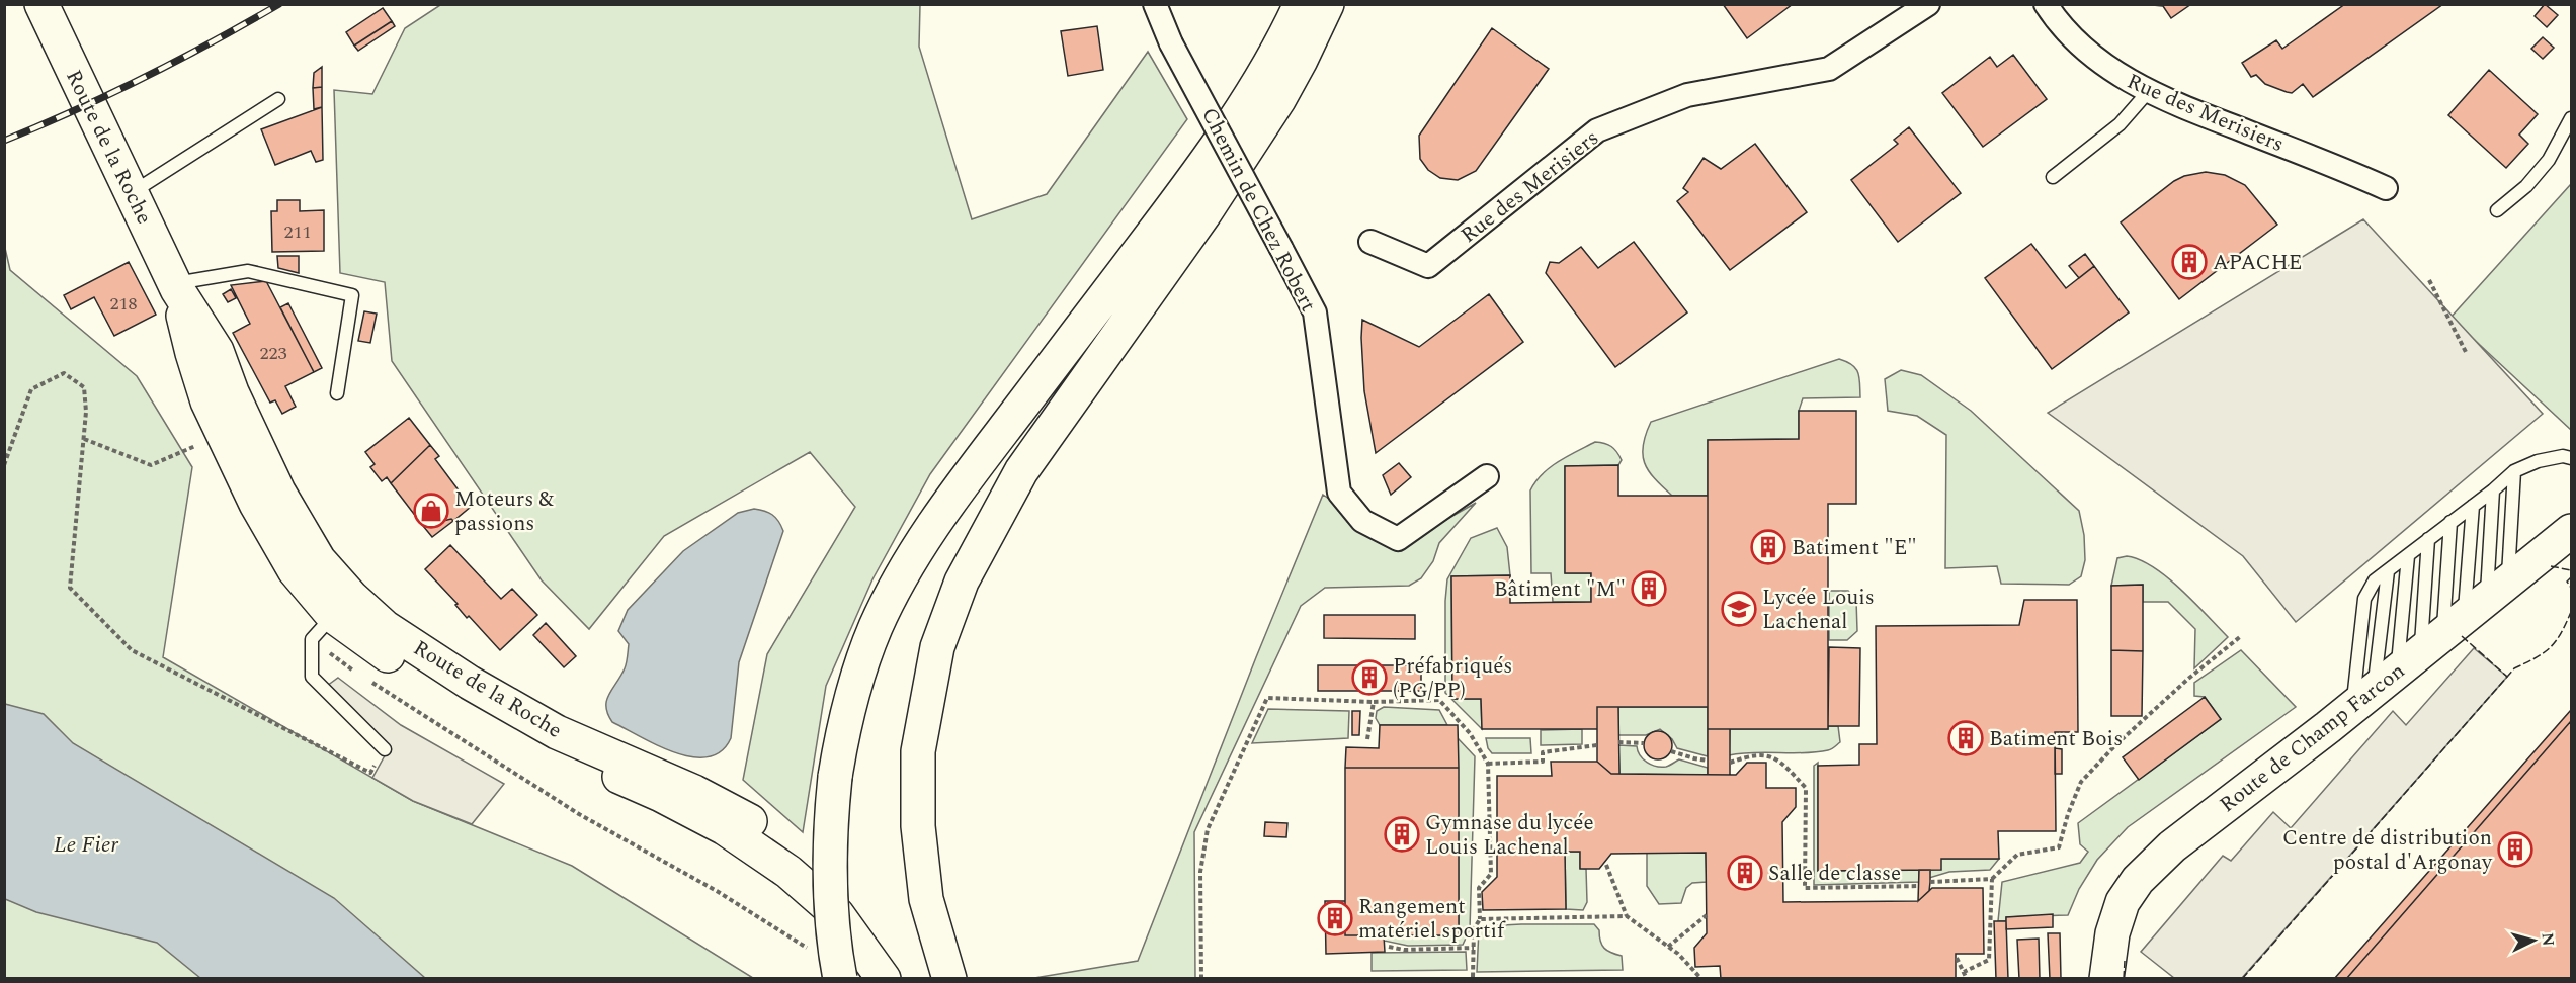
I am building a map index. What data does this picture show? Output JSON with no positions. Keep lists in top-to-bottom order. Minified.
{"streets":{"main road":["Route de la Roche","Route de Champ Farcon"],"street":["Rue des Merisiers","Chemin de Chez Robert"]},"water":["Le Fier"],"places":{"building":["APACHE","Batiment \"E\"","Bâtiment \"M\"","Préfabriqués (PG/PP)","Batiment Bois","Gymnase du lycée Louis Lachenal","Centre de distribution postal d'Argonay","Salle de classe","Rangement matériel sportif"],"shop":["Moteurs & passions"],"school or university":["Lycée Louis Lachenal"]},"house_numbers":["211","218","223"],"north":"right"}
